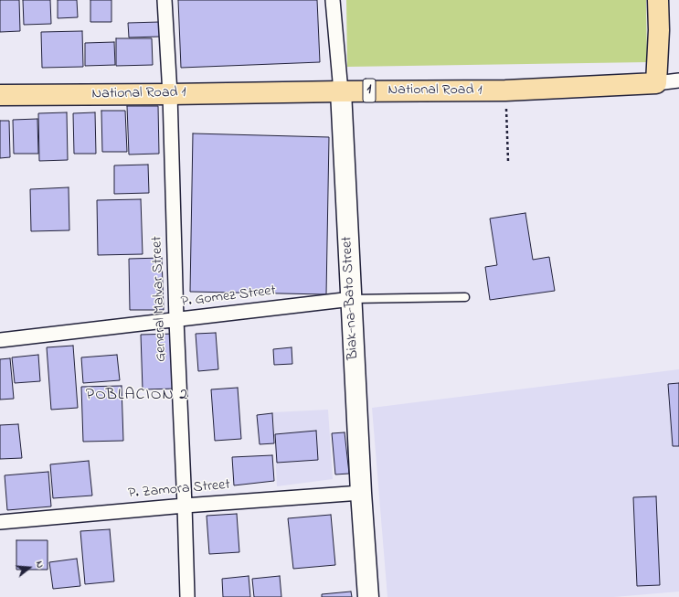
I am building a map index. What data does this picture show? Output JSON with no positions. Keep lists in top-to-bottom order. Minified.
{"streets":{"main road":["1","National Road 1","Biak-na-Bato Street"],"street":["P. Gomez Street","General Malvar Street","P. Zamora Street"]},"crossings":[["National Road 1","Biak-na-Bato Street"],["National Road 1","General Malvar Street"],["P. Gomez Street","Biak-na-Bato Street"],["P. Gomez Street","General Malvar Street"],["Biak-na-Bato Street","P. Zamora Street"],["General Malvar Street","P. Zamora Street"]],"districts":["POBLACION 2"],"north":"right"}
